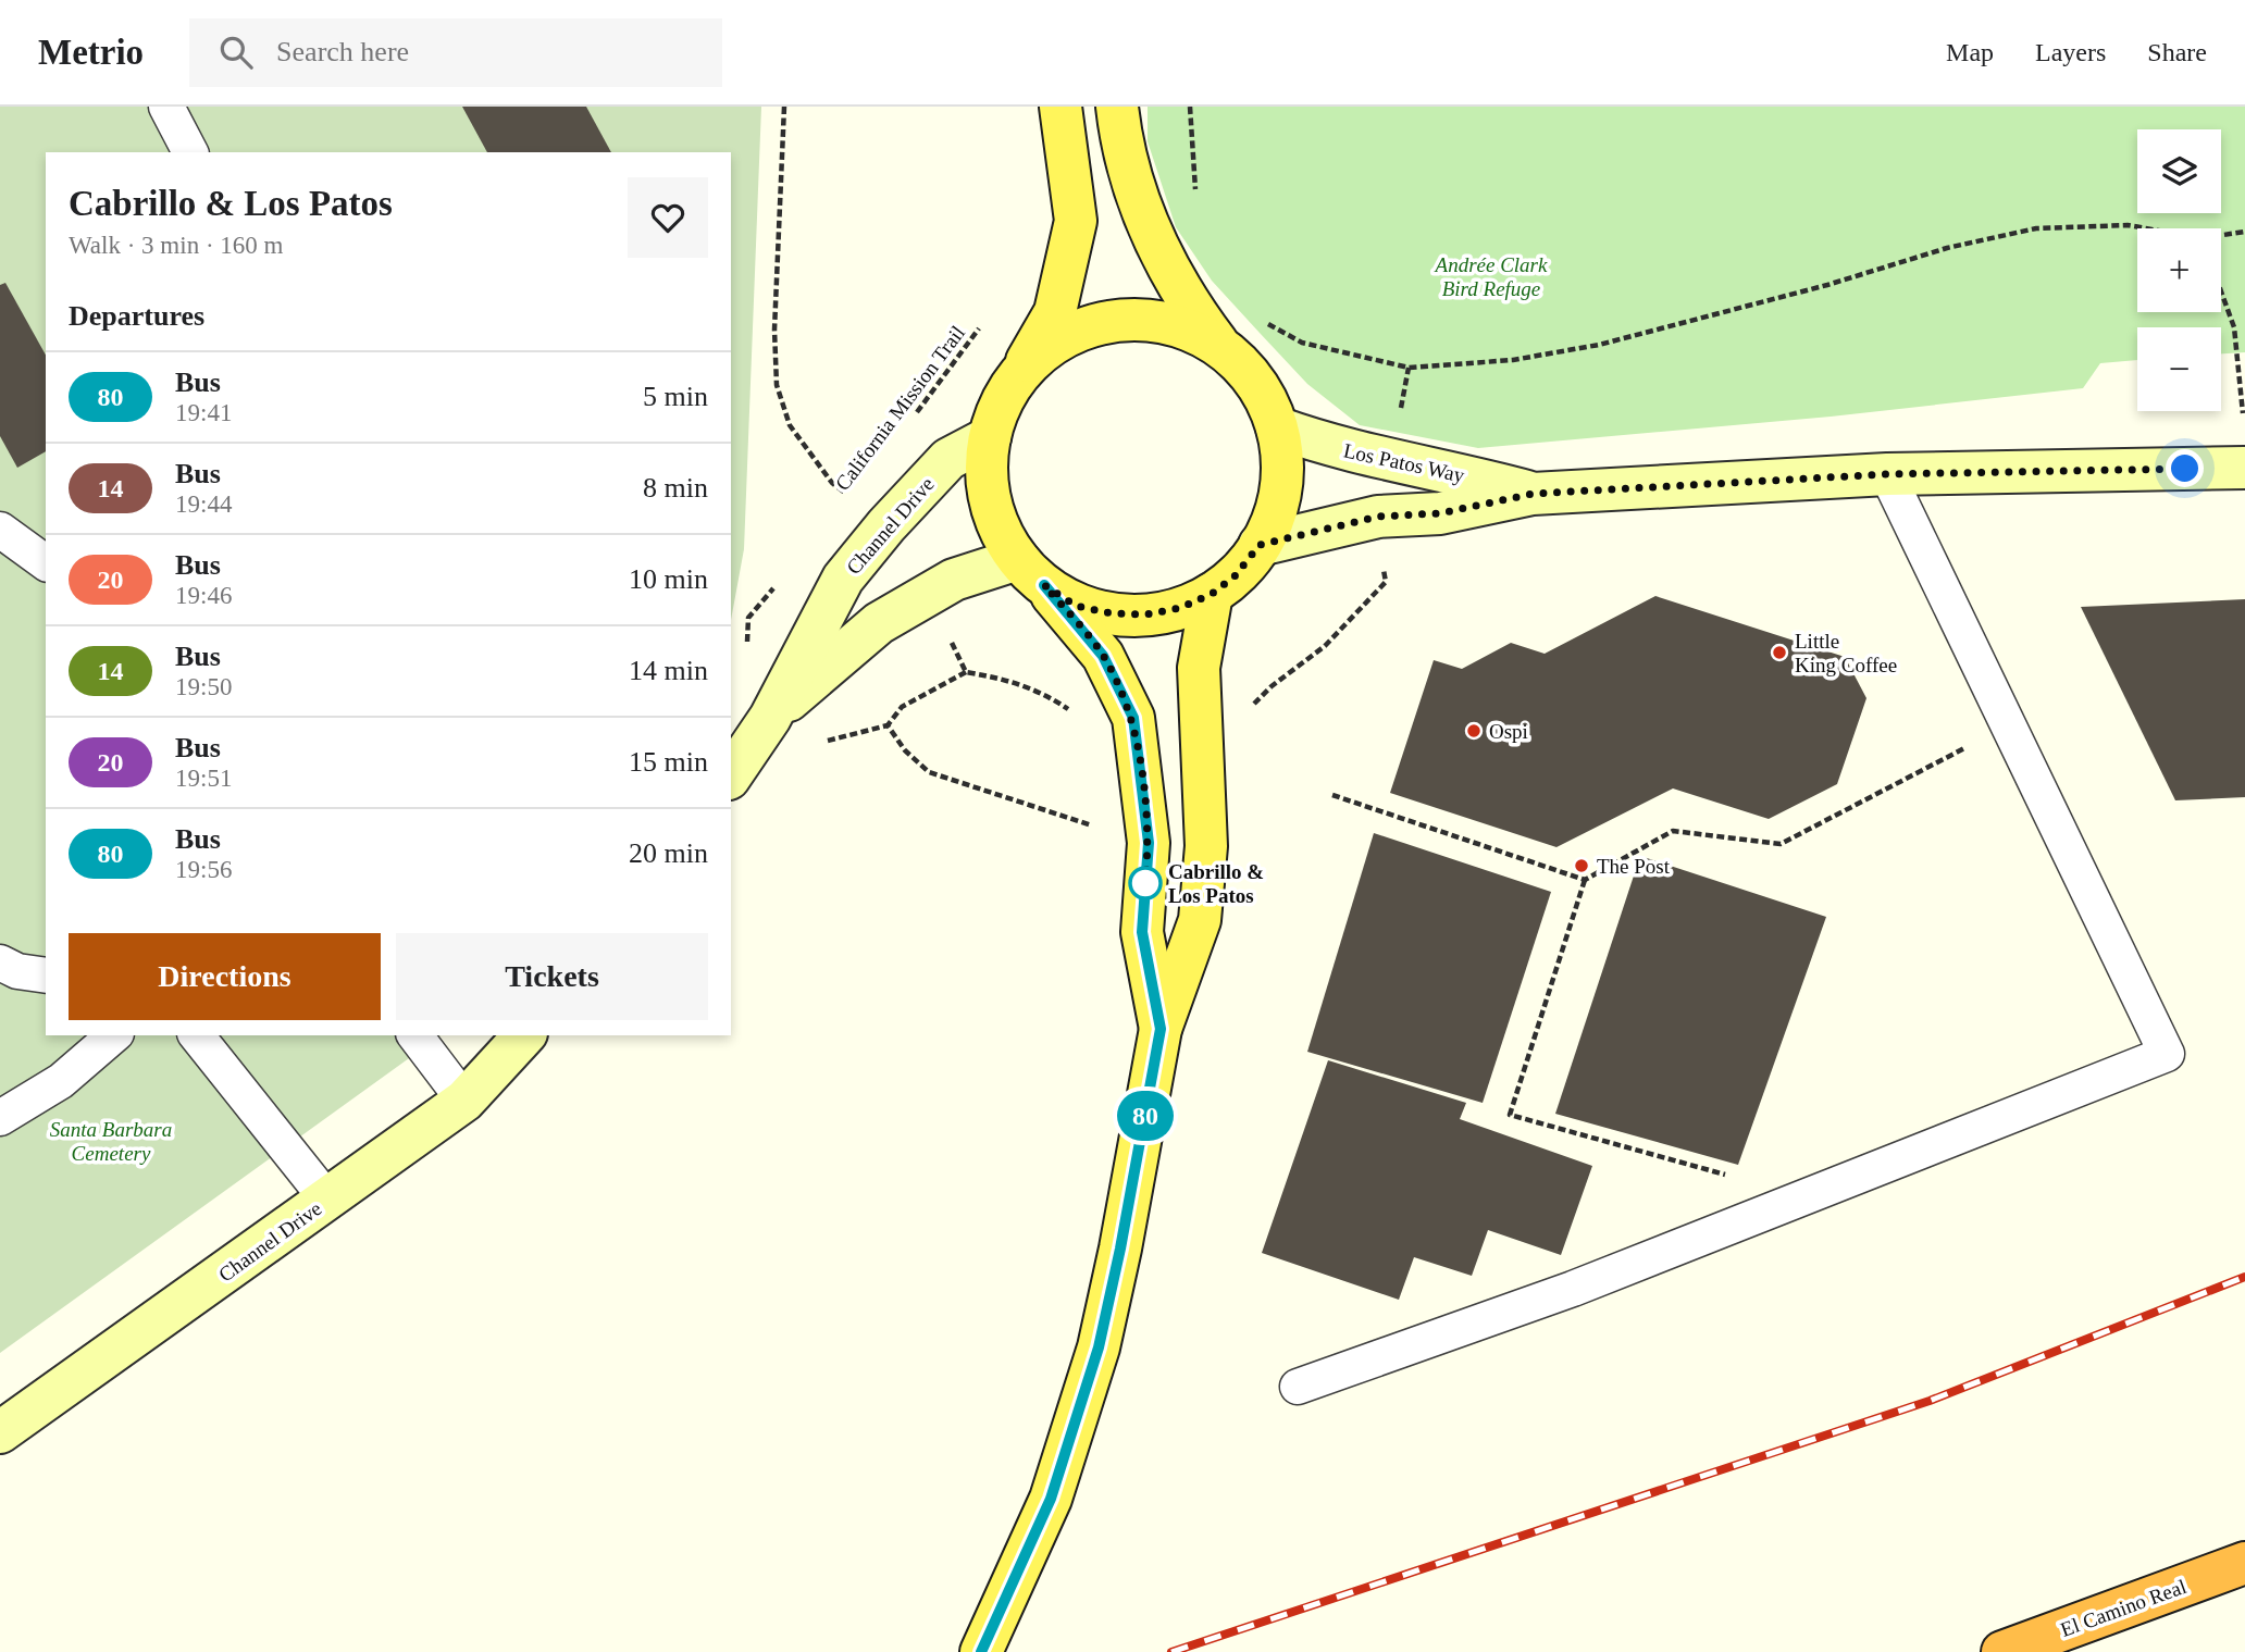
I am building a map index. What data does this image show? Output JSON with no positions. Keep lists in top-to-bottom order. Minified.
{"streets":{"highway":["El Camino Real"],"street":["Los Patos Way","Channel Drive"],"path":["California Mission Trail"]},"parks":["Andrée Clark Bird Refuge","Santa Barbara Cemetery"],"places":["Little King Coffee","Ospi","The Post","Cabrillo & Los Patos"],"lines":["bus line 80"],"page":{"header":"Metrio","search":"Search here","nav":["Map","Layers","Share"],"on_map":"80","map_buttons":["+","−"],"heading":[["Cabrillo & Los Patos","Walk · 3 min · 160 m"],"Departures"],"list":[{"mark":"80","name":"Bus","note":"19:41","value":"5 min"},{"mark":"14","name":"Bus","note":"19:44","value":"8 min"},{"mark":"20","name":"Bus","note":"19:46","value":"10 min"},{"mark":"14","name":"Bus","note":"19:50","value":"14 min"},{"mark":"20","name":"Bus","note":"19:51","value":"15 min"},{"mark":"80","name":"Bus","note":"19:56","value":"20 min"}],"buttons":["Directions","Tickets"]}}
